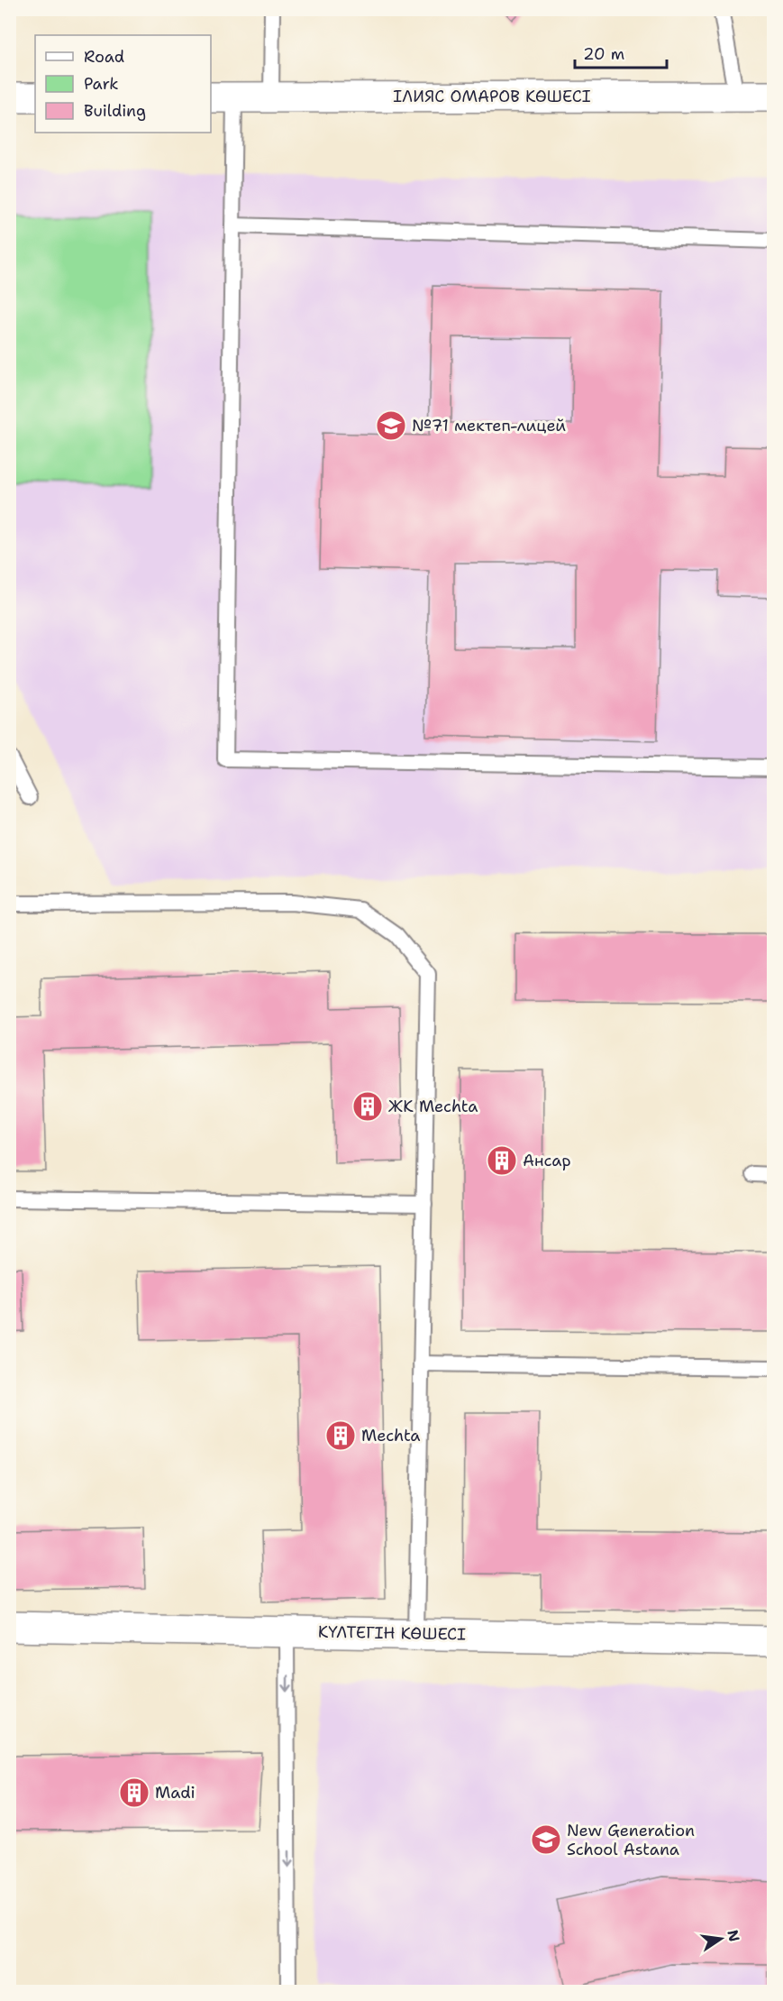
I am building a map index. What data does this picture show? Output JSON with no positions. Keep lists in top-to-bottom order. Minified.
{"streets":{"street":["ІЛИЯС ОМАРОВ КӨШЕСІ","КҮЛТЕГІН КӨШЕСІ"]},"places":{"school or university":["№71 мектеп-лицей","New Generation School Astana"],"building":["ЖК Mechta","Ансар","Mechta","Madi"]},"legend":["Road","Park","Building"],"scale_bar":"20 m","north":"right"}
